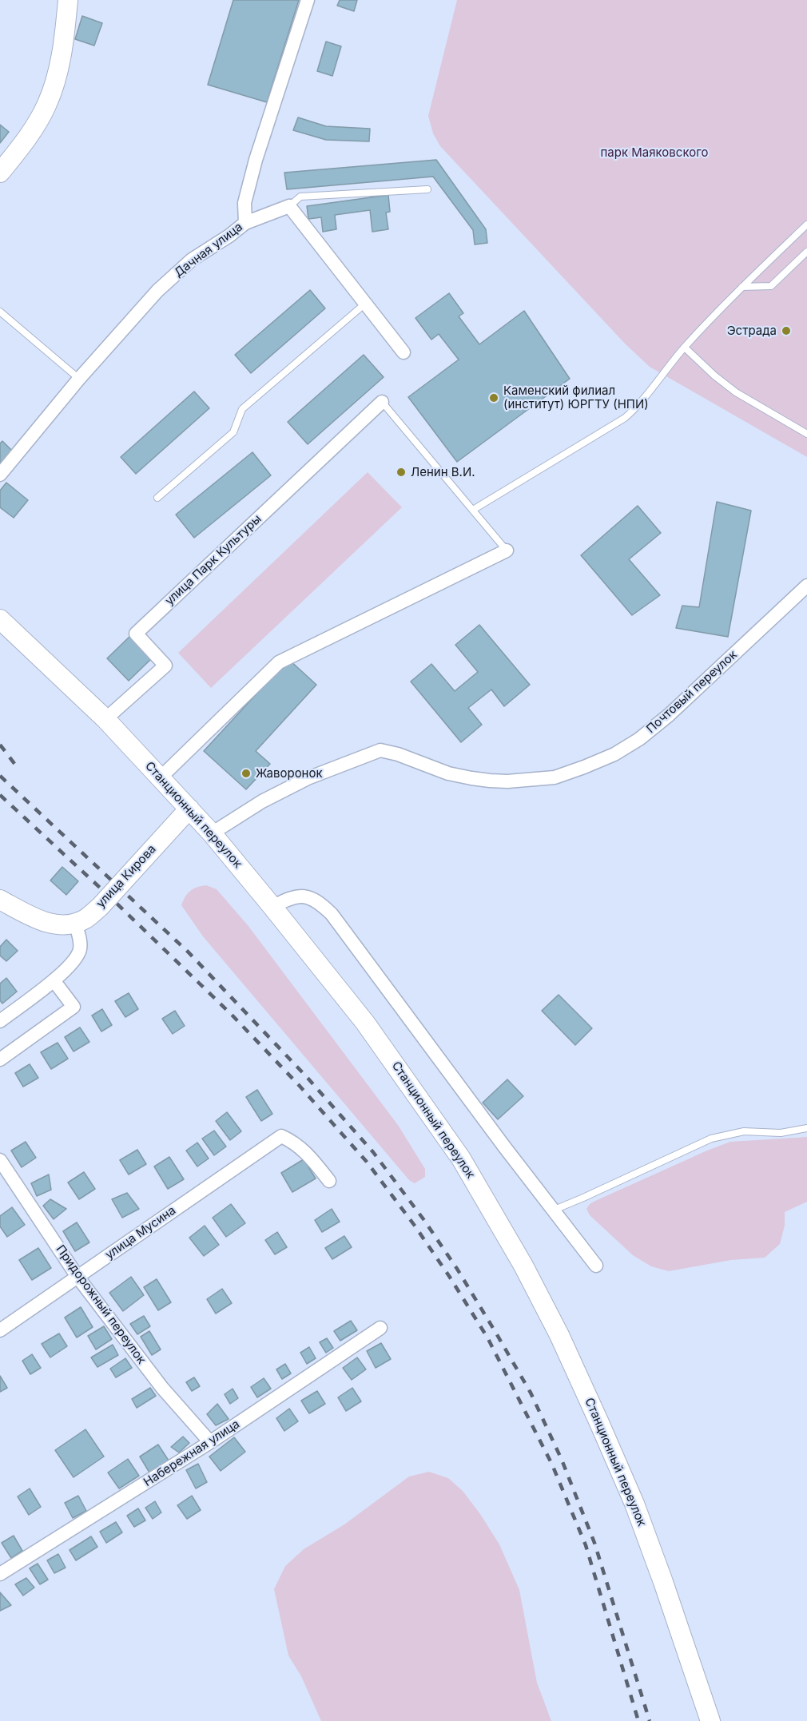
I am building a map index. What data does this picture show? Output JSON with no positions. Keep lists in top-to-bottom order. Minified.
{"streets":{"main road":["Станционный переулок","улица Кирова"],"street":["Дачная улица","улица Парк Культуры","Почтовый переулок","улица Мусина","Придорожный переулок","Набережная улица"]},"crossings":[["улица Парк Культуры","Станционный переулок"],["Почтовый переулок","Станционный переулок"],["Станционный переулок","улица Кирова"],["улица Мусина","Придорожный переулок"],["Придорожный переулок","Набережная улица"]],"parks":["парк Маяковского"],"places":["Эстрада","Каменский филиал (институт) ЮРГТУ (НПИ)","Ленин В.И.","Жаворонок"]}
